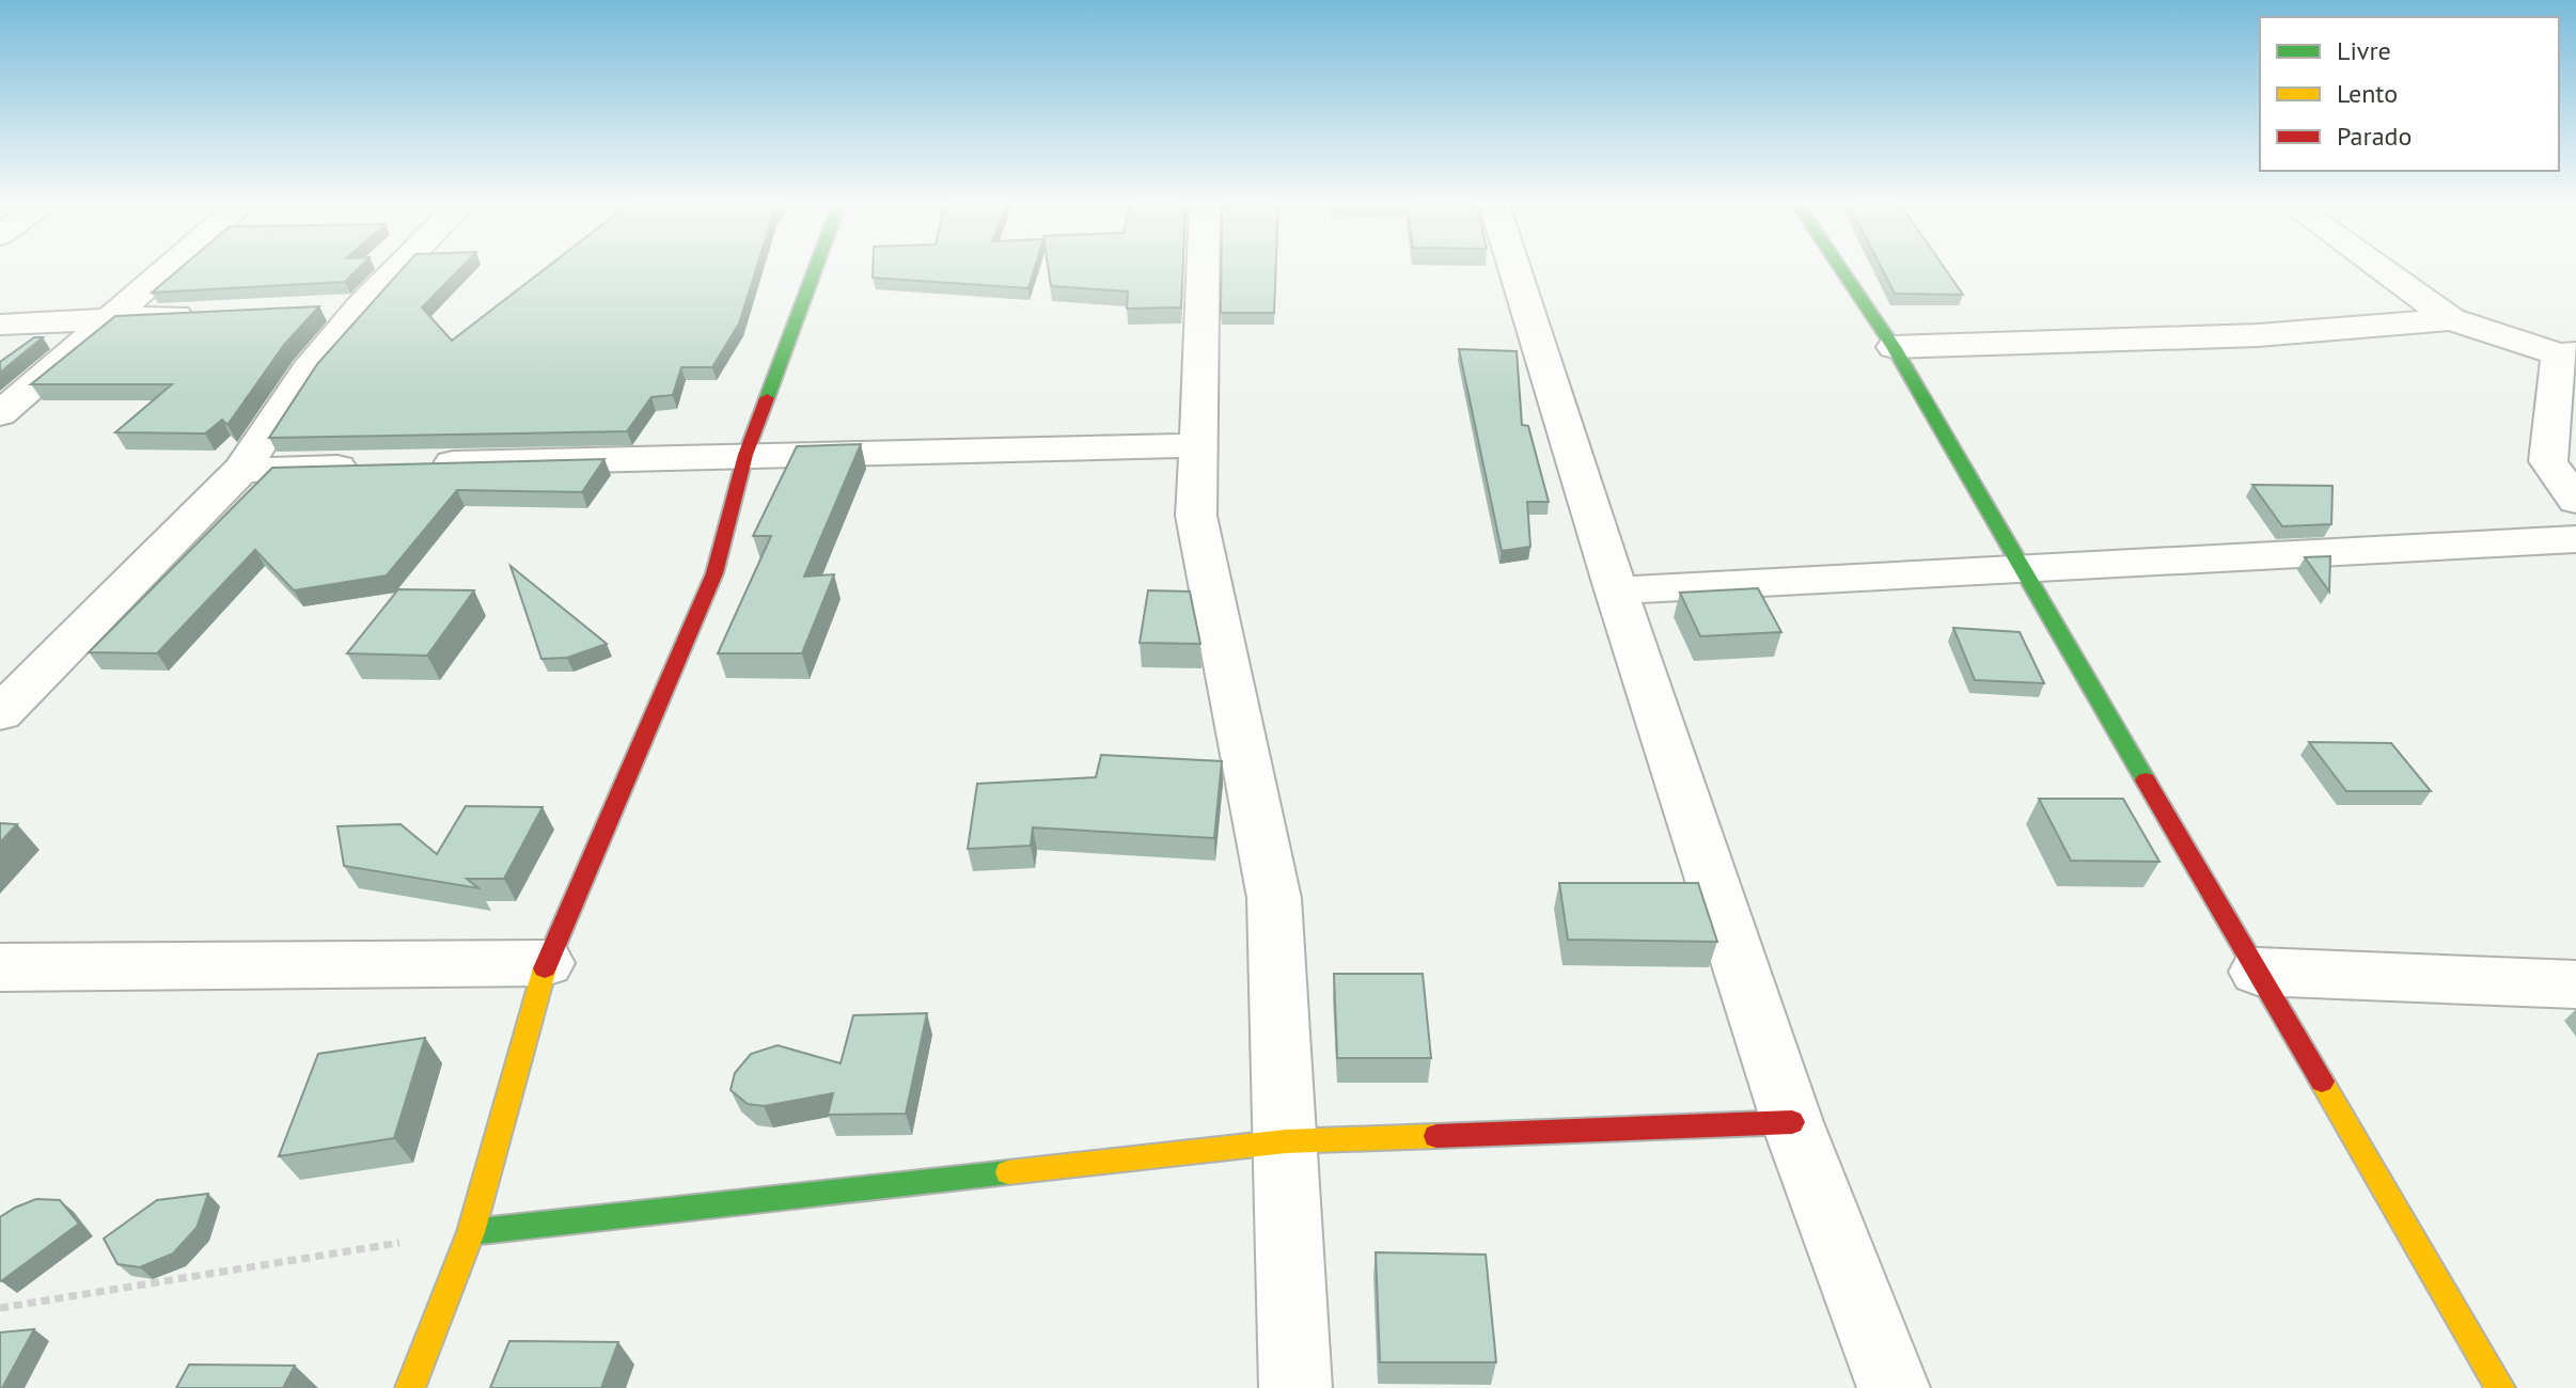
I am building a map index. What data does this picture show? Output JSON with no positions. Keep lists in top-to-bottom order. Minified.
{"legend":["Livre","Lento","Parado"]}
